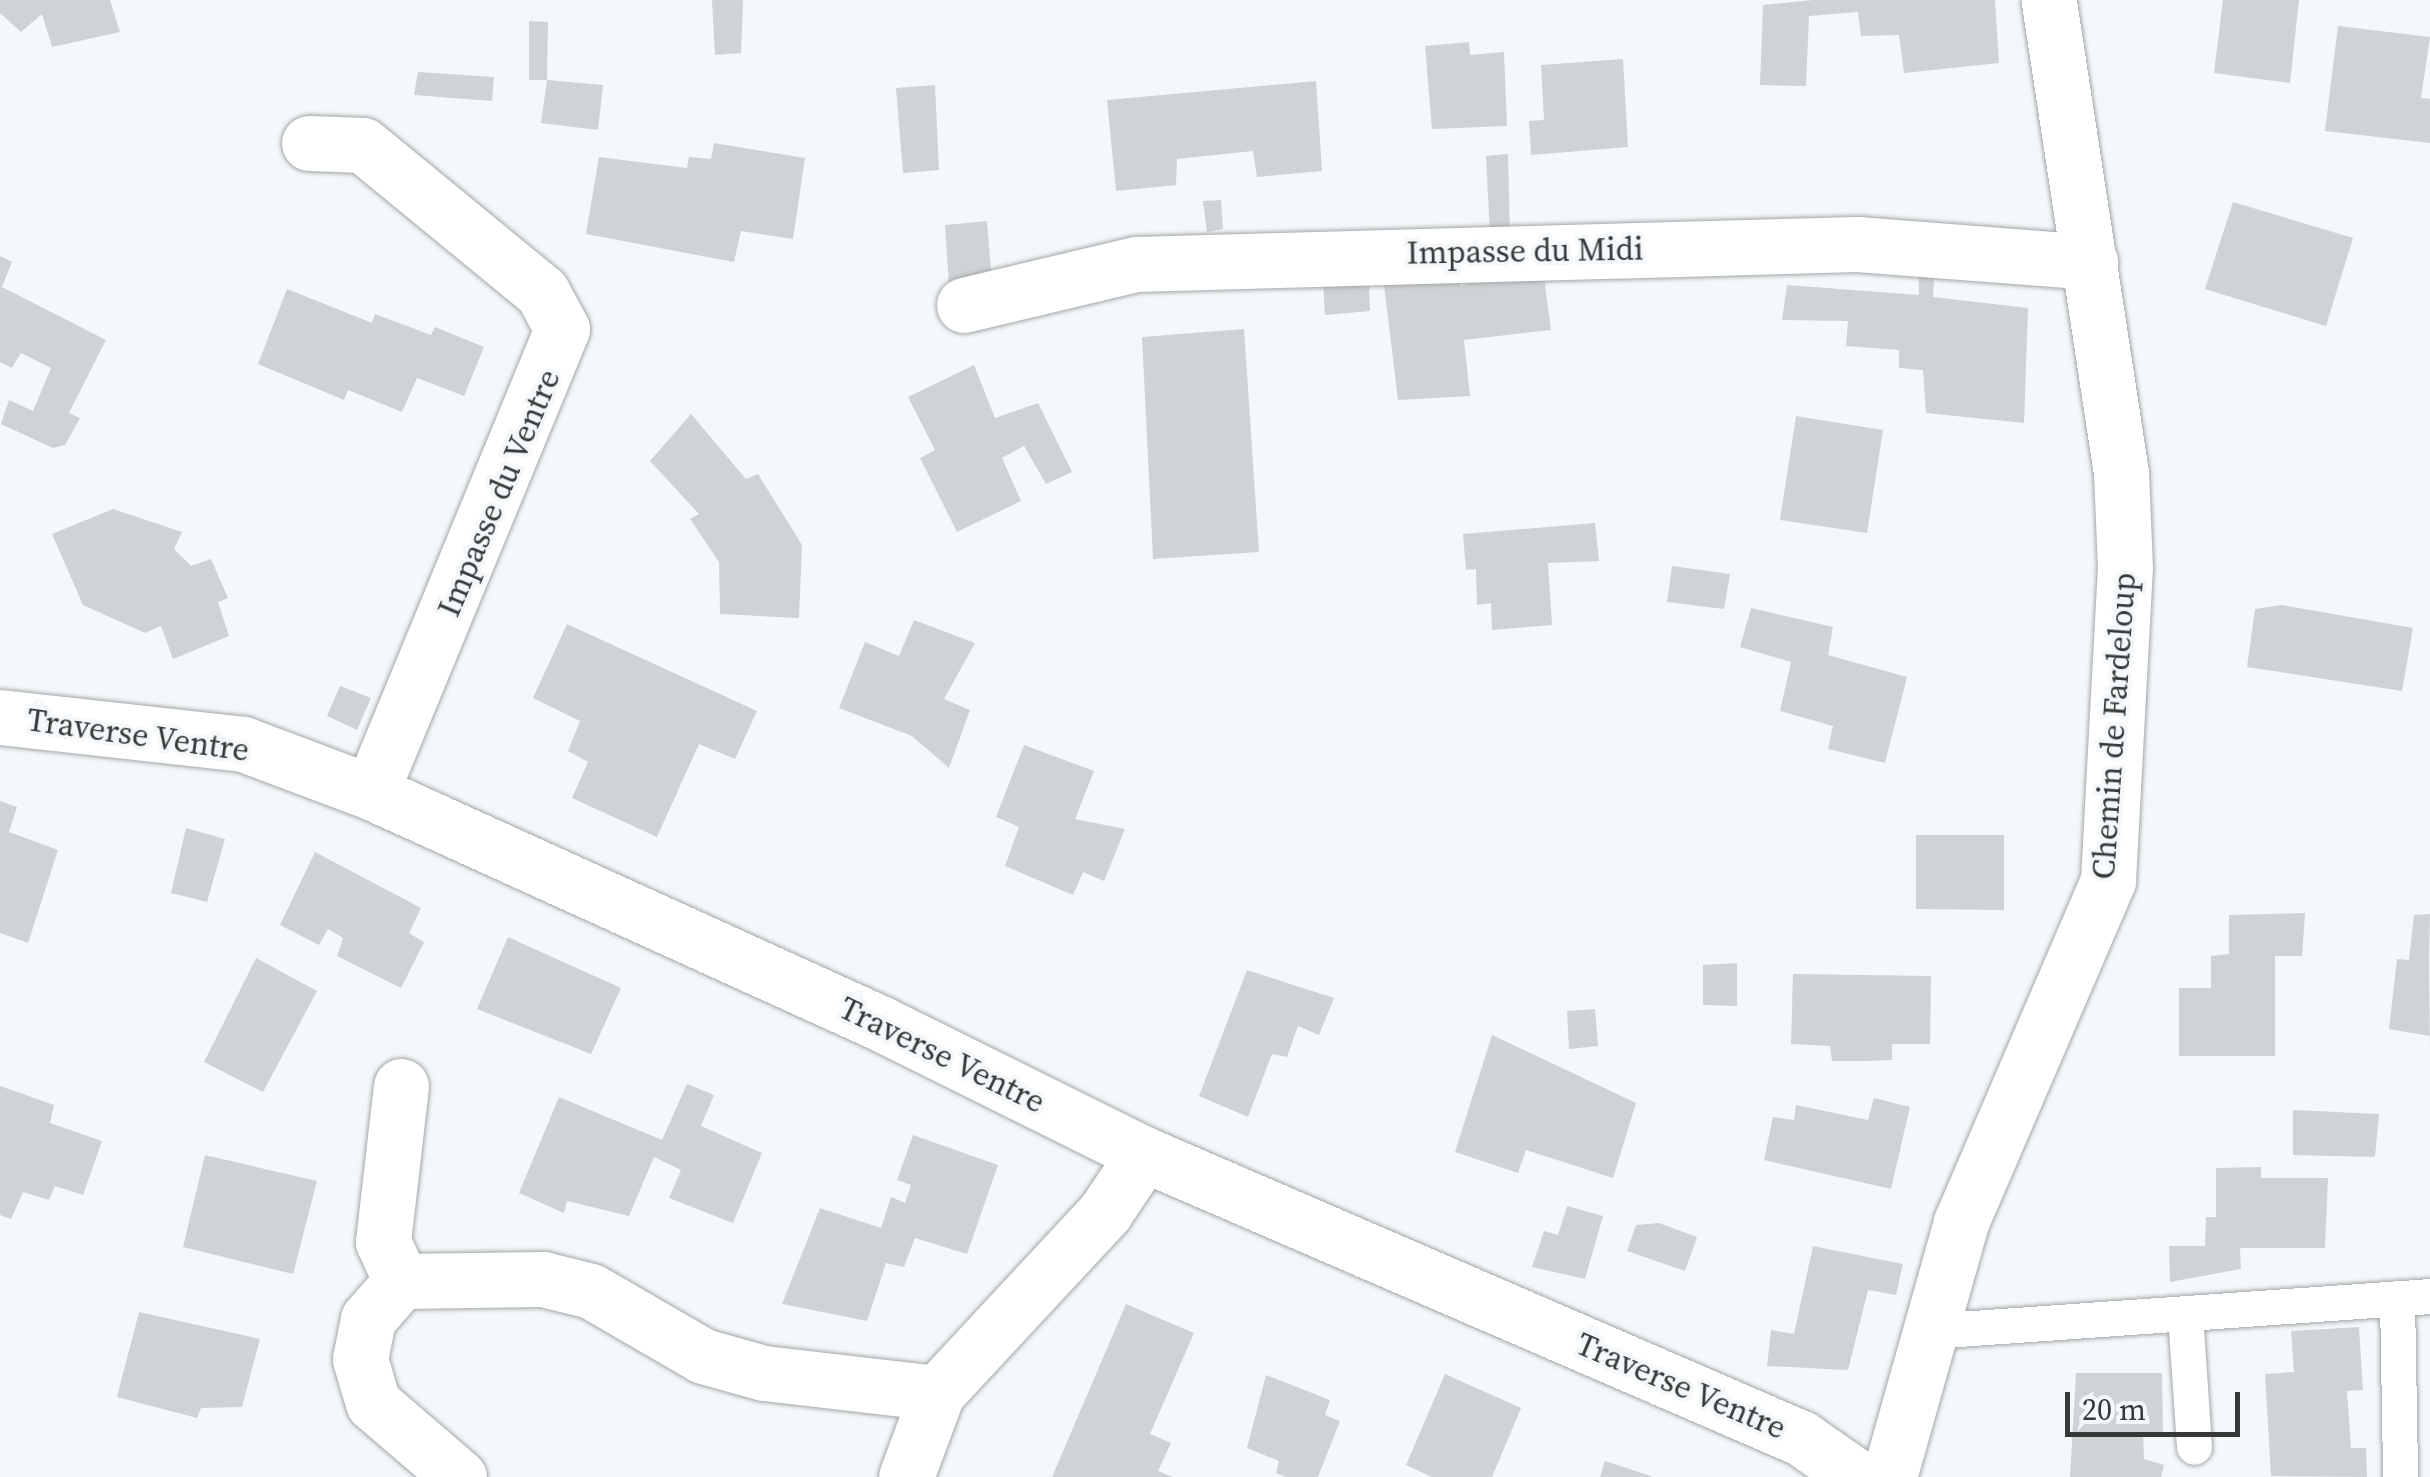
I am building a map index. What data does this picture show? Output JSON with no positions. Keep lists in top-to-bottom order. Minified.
{"streets":{"street":["Impasse du Midi","Impasse du Ventre","Chemin de Fardeloup","Traverse Ventre"]},"crossings":[["Impasse du Midi","Chemin de Fardeloup"],["Impasse du Ventre","Traverse Ventre"]],"scale_bar":"20 m"}
